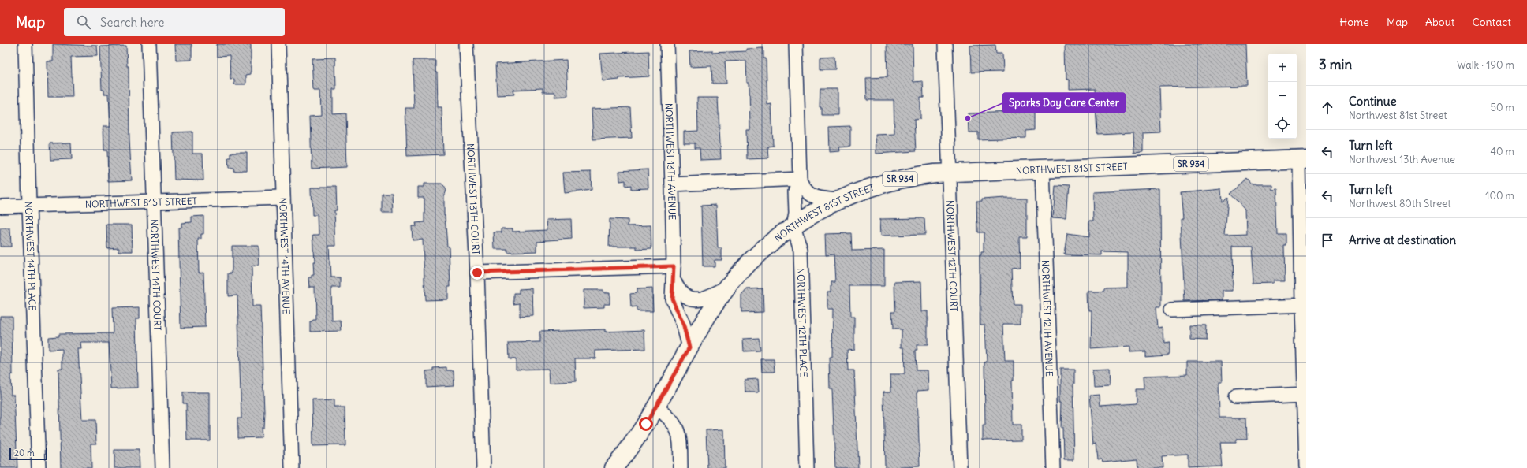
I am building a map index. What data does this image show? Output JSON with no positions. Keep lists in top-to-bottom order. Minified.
{"streets":{"main road":["SR 934","NORTHWEST 81ST STREET"],"street":["NORTHWEST 13TH AVENUE","NORTHWEST 13TH COURT","NORTHWEST 14TH PLACE","NORTHWEST 14TH AVENUE","NORTHWEST 12TH COURT","NORTHWEST 14TH COURT","NORTHWEST 12TH AVENUE","NORTHWEST 12TH PLACE"]},"crossings":[["NORTHWEST 13TH AVENUE","NORTHWEST 81ST STREET"],["NORTHWEST 81ST STREET","NORTHWEST 14TH PLACE"],["NORTHWEST 81ST STREET","NORTHWEST 14TH AVENUE"],["NORTHWEST 81ST STREET","NORTHWEST 12TH COURT"],["NORTHWEST 81ST STREET","NORTHWEST 14TH COURT"],["NORTHWEST 81ST STREET","NORTHWEST 12TH AVENUE"],["NORTHWEST 81ST STREET","NORTHWEST 12TH PLACE"]],"places":["Sparks Day Care Center"],"scale_bar":"20 m","page":{"header":"Map","search":"Search here","nav":["Home","Map","About","Contact"],"heading":["3 min","Walk · 190 m"],"map_buttons":["+","−"],"list":[["Continue","Northwest 81st Street","50 m"],["Turn left","Northwest 13th Avenue","40 m"],["Turn left","Northwest 80th Street","100 m"],"Arrive at destination"],"scale":"20 m"}}
